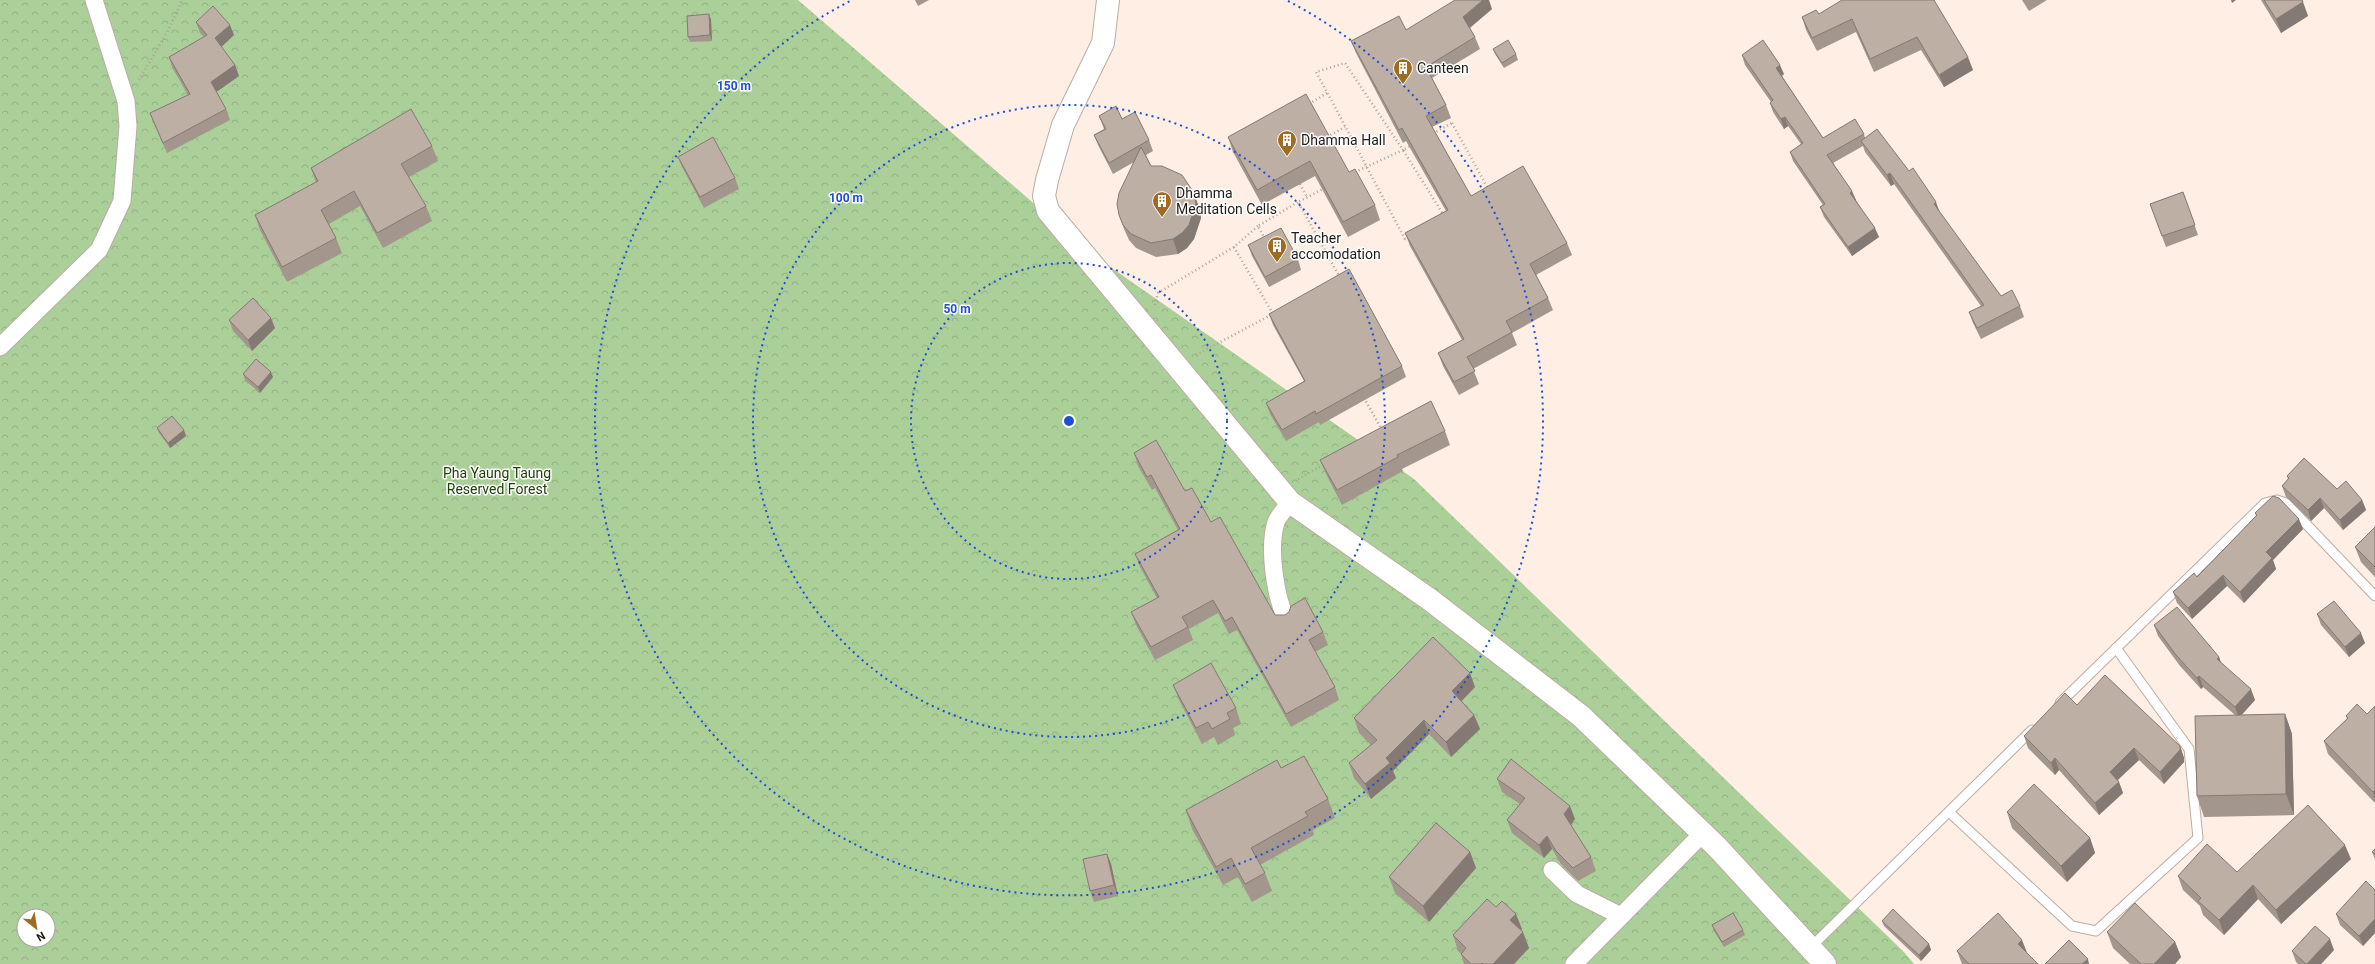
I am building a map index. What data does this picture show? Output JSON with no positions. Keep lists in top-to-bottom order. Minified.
{"parks":["Pha Yaung Taung Reserved Forest"],"places":{"building":["Canteen","Dhamma Hall","Dhamma Meditation Cells","Teacher accomodation"]},"north":"bottom right","rings":["150 m","100 m","50 m"]}
